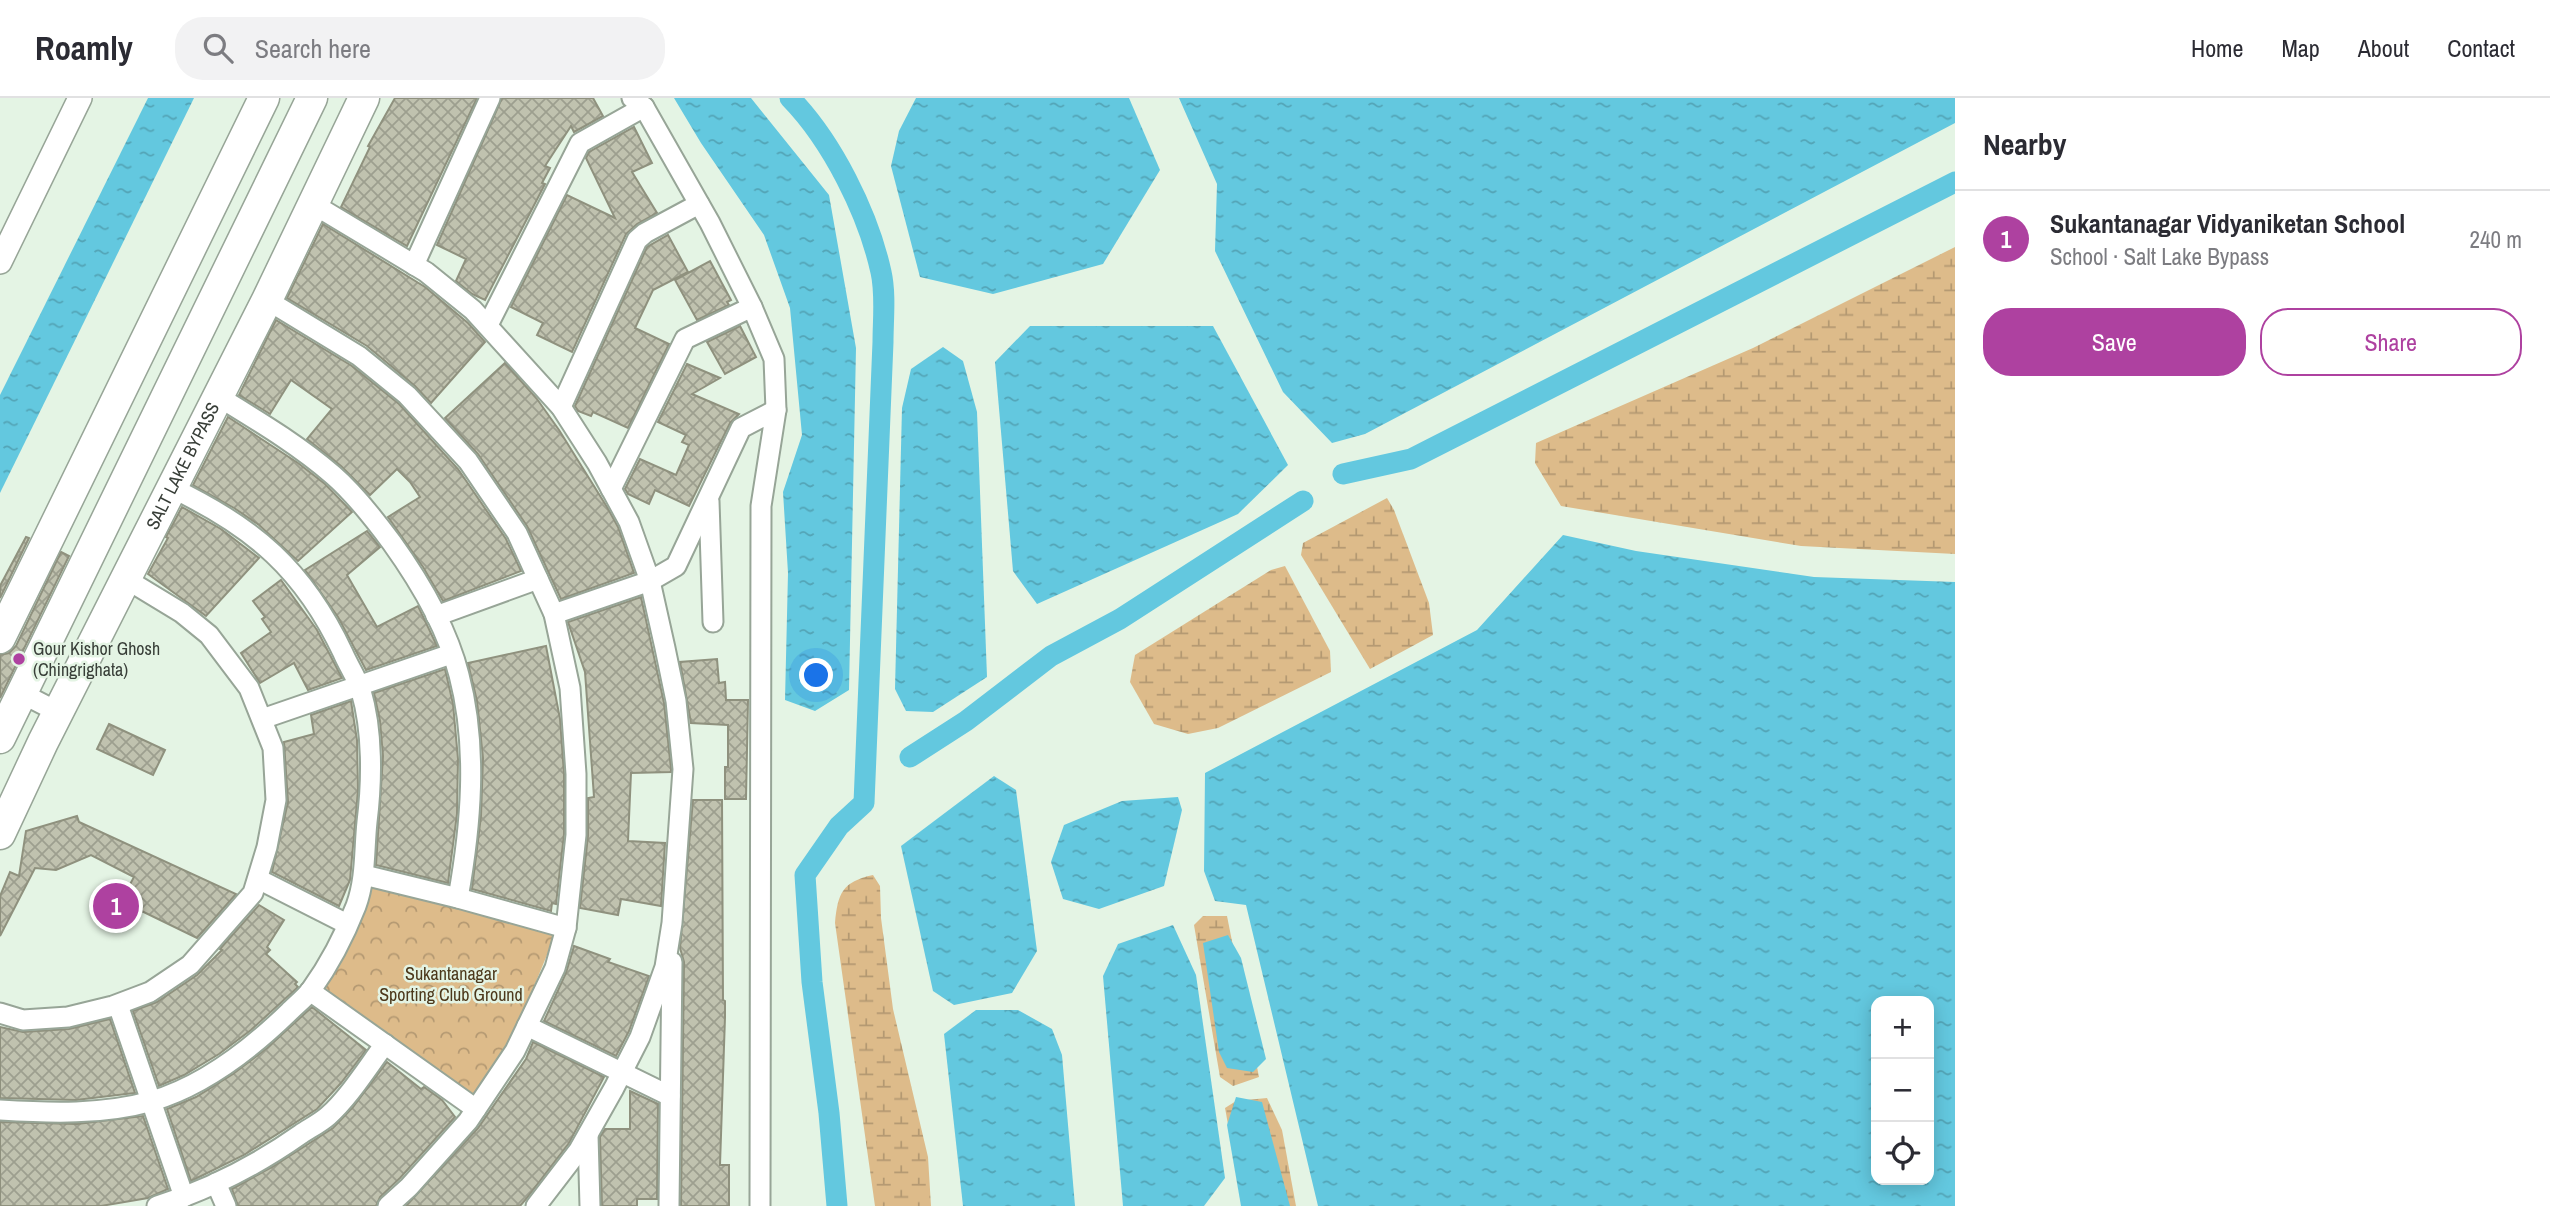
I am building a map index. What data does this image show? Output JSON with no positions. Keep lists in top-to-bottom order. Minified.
{"streets":{"main road":["SALT LAKE BYPASS"]},"parks":["Sukantanagar Sporting Club Ground"],"places":["Gour Kishor Ghosh (Chingrighata)"],"page":{"header":"Roamly","search":"Search here","nav":["Home","Map","About","Contact"],"heading":"Nearby","list":[{"mark":"1","name":"Sukantanagar Vidyaniketan School","note":"School · Salt Lake Bypass","value":"240 m"}],"buttons":["Save","Share"],"pins":"1","map_buttons":["+","−"]}}
